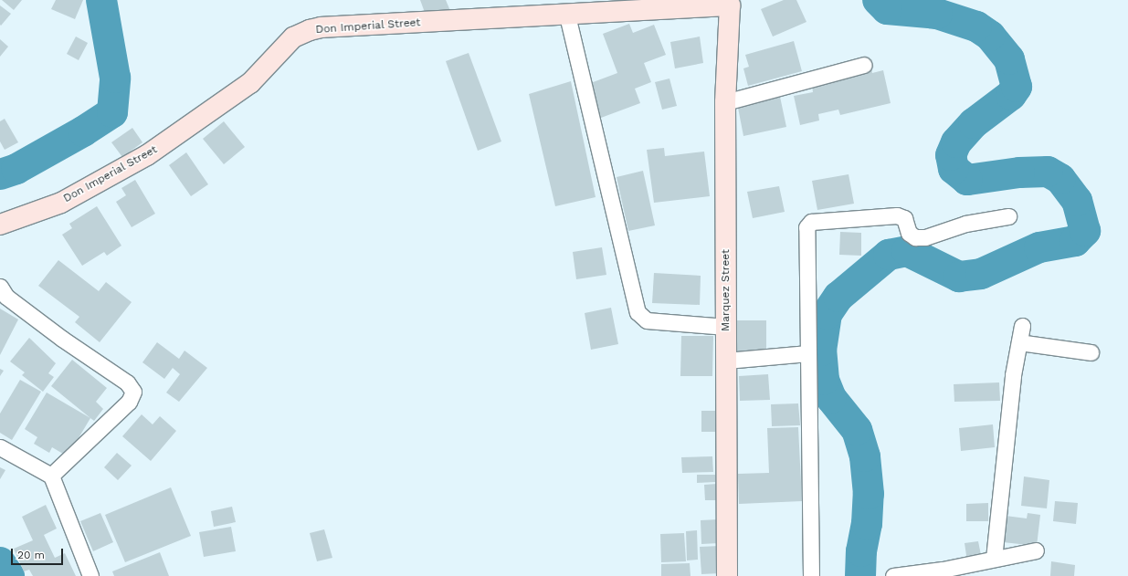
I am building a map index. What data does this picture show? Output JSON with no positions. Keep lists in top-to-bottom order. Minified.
{"streets":{"street":["Don Imperial Street","Marquez Street"]},"crossings":[["Don Imperial Street","Marquez Street"]],"scale_bar":"20 m"}
